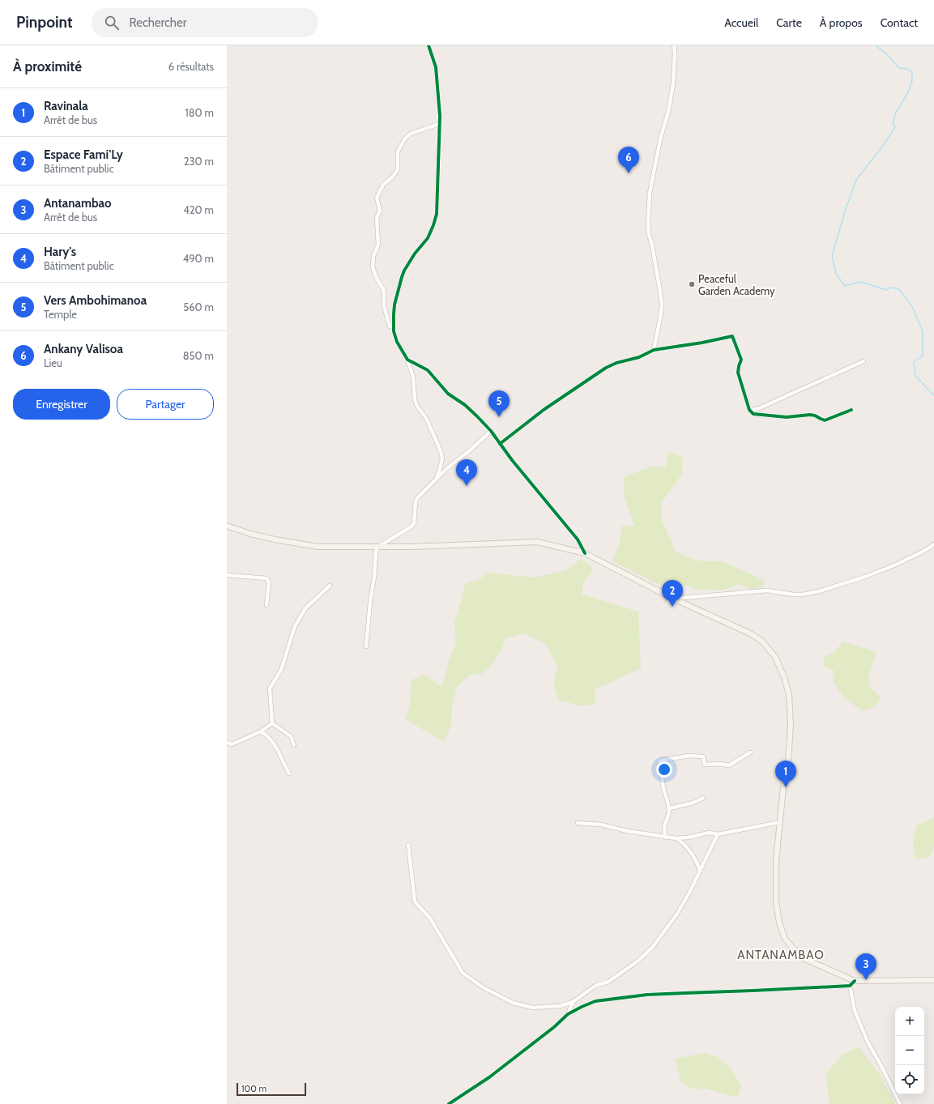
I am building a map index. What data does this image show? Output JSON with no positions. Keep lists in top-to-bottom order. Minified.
{"districts":["ANTANAMBAO"],"places":["Peaceful Garden Academy"],"scale_bar":"100 m","page":{"header":"Pinpoint","search":"Rechercher","nav":["Accueil","Carte","À propos","Contact"],"heading":["À proximité","6 résultats"],"list":[{"mark":"1","name":"Ravinala","note":"Arrêt de bus","value":"180 m"},{"mark":"2","name":"Espace Fami'Ly","note":"Bâtiment public","value":"230 m"},{"mark":"3","name":"Antanambao","note":"Arrêt de bus","value":"420 m"},{"mark":"4","name":"Hary's","note":"Bâtiment public","value":"490 m"},{"mark":"5","name":"Vers Ambohimanoa","note":"Temple","value":"560 m"},{"mark":"6","name":"Ankany Valisoa","note":"Lieu","value":"850 m"}],"pins":["6","5","4","2","1","3"],"buttons":["Enregistrer","Partager"],"map_buttons":["+","−"],"scale":"100 m"}}
